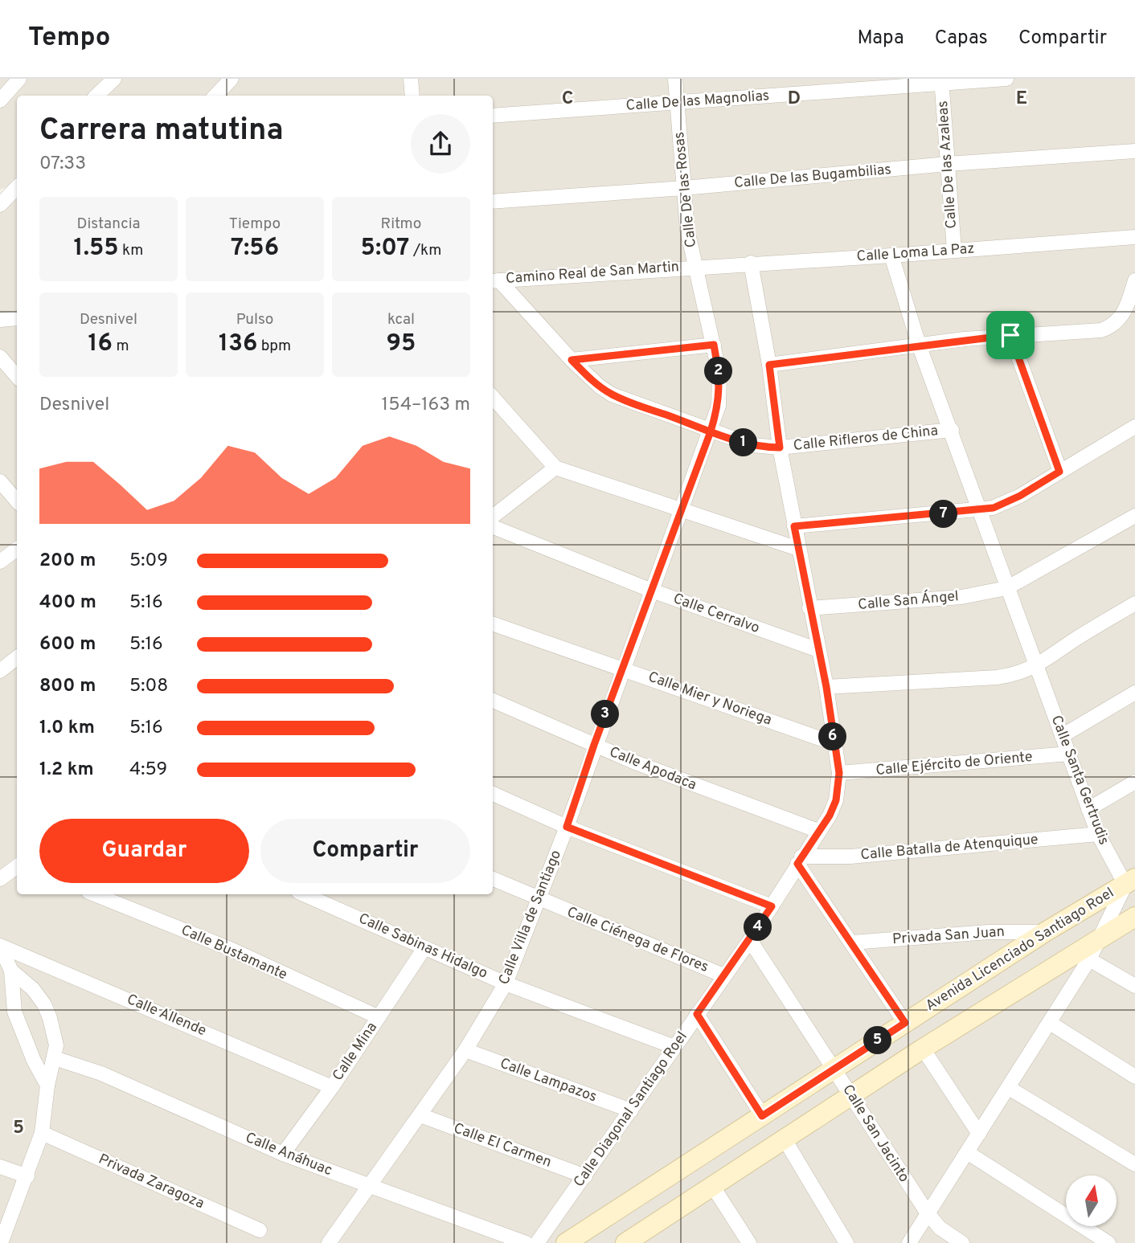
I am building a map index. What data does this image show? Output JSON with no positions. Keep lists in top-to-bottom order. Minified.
{"streets":{"street":["Calle De las Magnolias","Calle De las Azaleas","Calle De las Bugambilias","Calle De las Rosas","Calle Loma La Paz","Camino Real de San Martin","Calle Rifleros de China","Calle San Ángel","Calle Cerralvo","Calle Mier y Noriega","Calle Ejército de Oriente","Calle Apodaca","Calle Santa Gertrudis","Calle Batalla de Atenquique","Calle Villa de Santiago","Privada San Juan","Calle Ciénega de Flores","Calle Sabinas Hidalgo","Avenida Licenciado Santiago Roel","Calle Bustamante","Calle Allende","Calle Mina","Calle Lampazos","Calle Diagonal Santiago Roel","Calle San Jacinto","Calle El Carmen","Calle Anáhuac","Privada Zaragoza"]},"crossings":[["Calle De las Magnolias","Calle De las Azaleas"],["Calle De las Magnolias","Calle De las Rosas"],["Calle De las Azaleas","Calle De las Bugambilias"],["Calle De las Azaleas","Calle Loma La Paz"],["Calle De las Bugambilias","Calle De las Rosas"],["Calle De las Rosas","Calle Loma La Paz"],["Calle De las Rosas","Camino Real de San Martin"],["Calle De las Rosas","Calle Villa de Santiago"],["Calle Loma La Paz","Camino Real de San Martin"],["Calle Loma La Paz","Calle Santa Gertrudis"],["Calle Loma La Paz","Calle Villa de Santiago"],["Calle Loma La Paz","Calle Diagonal Santiago Roel"],["Camino Real de San Martin","Calle Rifleros de China"],["Camino Real de San Martin","Calle Villa de Santiago"],["Calle Rifleros de China","Calle Santa Gertrudis"],["Calle Rifleros de China","Calle Villa de Santiago"],["Calle Rifleros de China","Calle Diagonal Santiago Roel"],["Calle San Ángel","Calle Santa Gertrudis"],["Calle San Ángel","Calle Diagonal Santiago Roel"],["Calle Cerralvo","Calle Villa de Santiago"],["Calle Cerralvo","Calle Diagonal Santiago Roel"],["Calle Mier y Noriega","Calle Villa de Santiago"],["Calle Mier y Noriega","Calle Diagonal Santiago Roel"],["Calle Ejército de Oriente","Calle Santa Gertrudis"],["Calle Ejército de Oriente","Calle Diagonal Santiago Roel"],["Calle Apodaca","Calle Villa de Santiago"],["Calle Apodaca","Calle Diagonal Santiago Roel"],["Calle Santa Gertrudis","Calle Batalla de Atenquique"],["Calle Santa Gertrudis","Avenida Licenciado Santiago Roel"],["Calle Batalla de Atenquique","Calle Diagonal Santiago Roel"],["Calle Villa de Santiago","Calle Ciénega de Flores"],["Calle Villa de Santiago","Calle Sabinas Hidalgo"],["Calle Villa de Santiago","Calle Lampazos"],["Calle Villa de Santiago","Calle El Carmen"],["Calle Villa de Santiago","Calle Anáhuac"],["Privada San Juan","Avenida Licenciado Santiago Roel"],["Calle Ciénega de Flores","Calle Diagonal Santiago Roel"],["Calle Sabinas Hidalgo","Calle Mina"],["Calle Sabinas Hidalgo","Calle Diagonal Santiago Roel"],["Avenida Licenciado Santiago Roel","Calle San Jacinto"],["Calle Bustamante","Calle Mina"],["Calle Allende","Calle Mina"],["Calle Mina","Calle Anáhuac"],["Calle Lampazos","Calle Diagonal Santiago Roel"],["Calle Diagonal Santiago Roel","Calle San Jacinto"],["Calle Diagonal Santiago Roel","Calle El Carmen"]],"north":"top","page":{"header":"Tempo","nav":["Mapa","Capas","Compartir"],"heading":["Carrera matutina","07:33"],"stats":[["Distancia","1.55 km"],["Tiempo","7:56"],["Ritmo","5:07 /km"],["Desnivel","16 m"],["Pulso","136 bpm"],["kcal","95"]],"pins":["2","1","7","3","6","4","5"],"chart":["Desnivel","154–163 m"],"list":[{"name":"200 m","note":"5:09"},{"name":"400 m","note":"5:16"},{"name":"600 m","note":"5:16"},{"name":"800 m","note":"5:08"},{"name":"1.0 km","note":"5:16"},{"name":"1.2 km","note":"4:59"}],"buttons":["Guardar","Compartir"]},"grid":{"columns":["C","D","E"],"rows":["5"]}}
